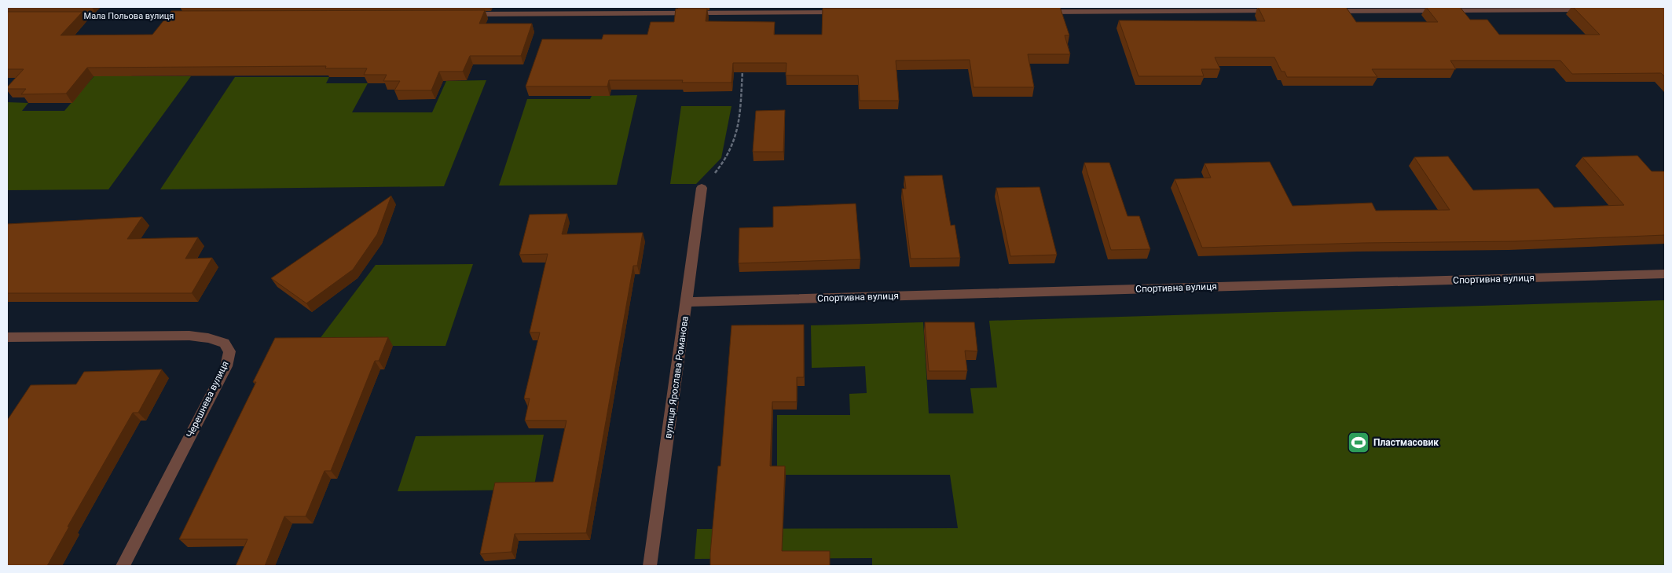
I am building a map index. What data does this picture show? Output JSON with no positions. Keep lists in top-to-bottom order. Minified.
{"streets":{"street":["Мала Польова вулиця","Спортивна вулиця","вулиця Ярослава Романова","Черешнева вулиця"]},"crossings":[["Спортивна вулиця","вулиця Ярослава Романова"]],"places":{"sports":["Пластмасовик"]}}
